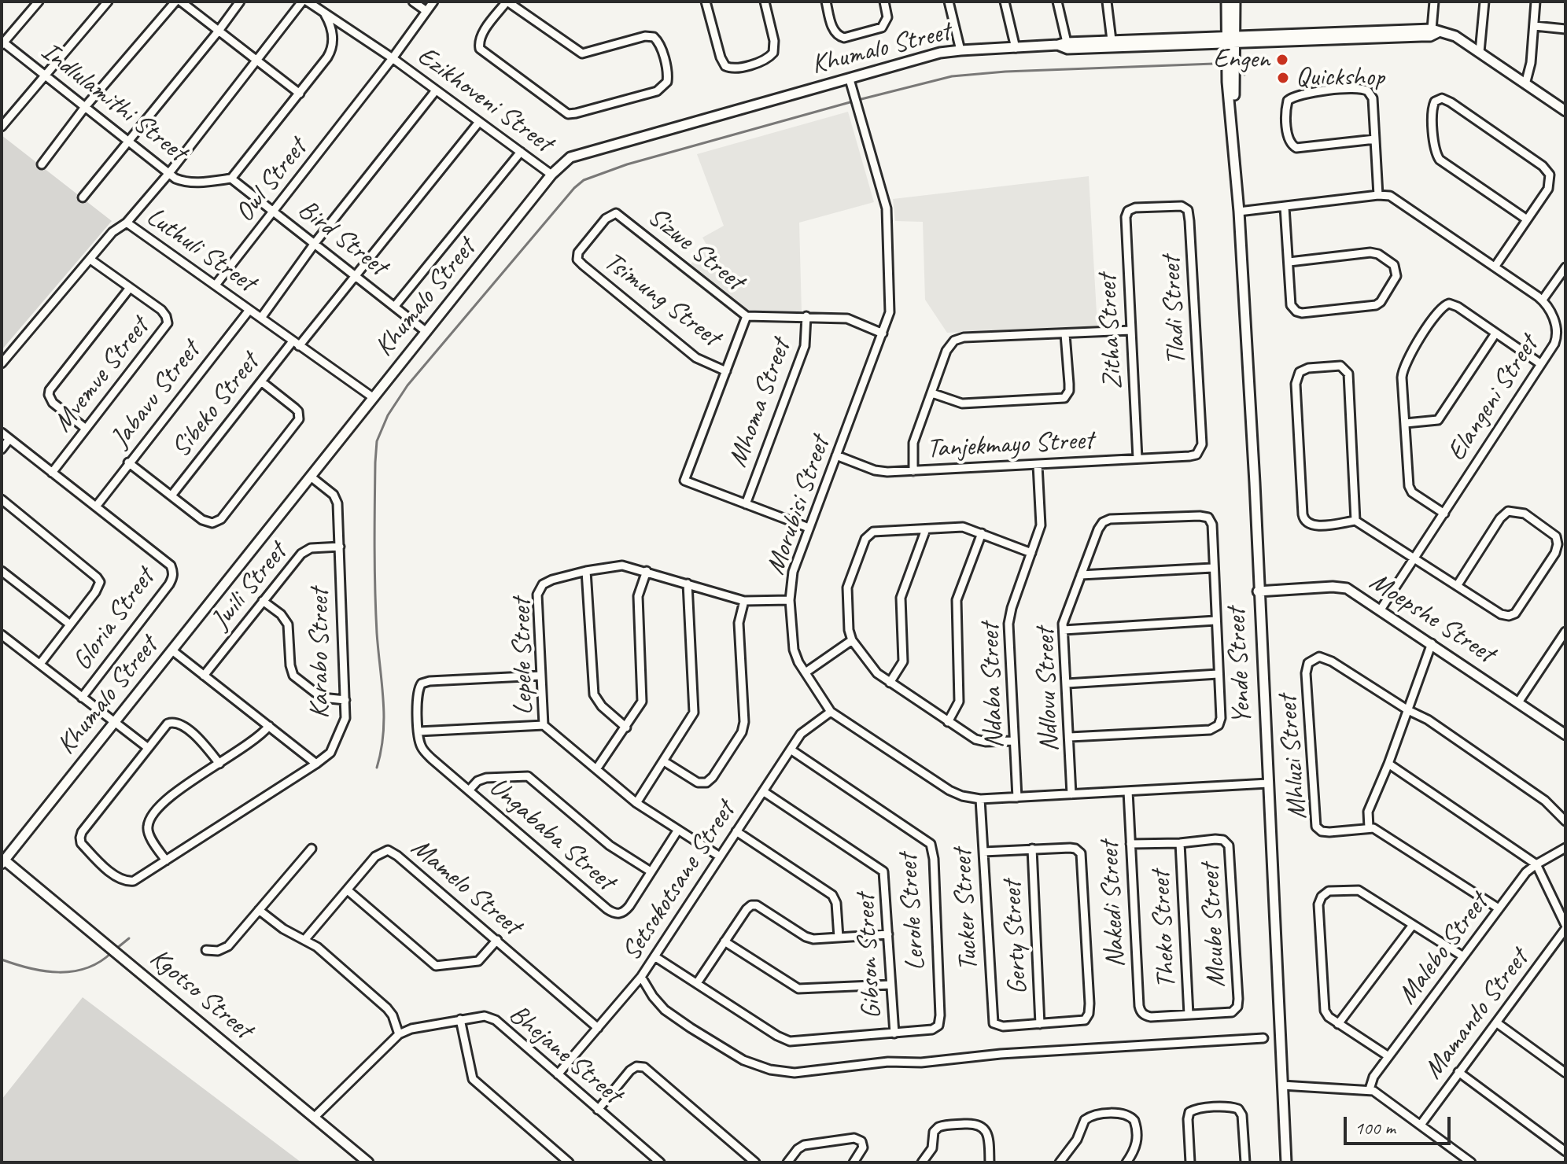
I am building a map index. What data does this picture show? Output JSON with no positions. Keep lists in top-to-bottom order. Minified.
{"streets":{"street":["Khumalo Street","Ezikhoveni Street","Indlulamithi Street","Owl Street","Bird Street","Sizwe Street","Luthuli Street","Tsimung Street","Tladi Street","Zitha Street","Mvemve Street","Jabavu Street","Elangeni Street","Mhoma Street","Sibeko Street","Tanjekmayo Street","Morubisi Street","Jwili Street","Moepshe Street","Gloria Street","Karabo Street","Lepele Street","Yende Street","Ndaba Street","Ndlovu Street","Mhluzi Street","Ungababa Street","Setsokotsane Street","Mamelo Street","Nakedi Street","Tucker Street","Lerole Street","Mcube Street","Theko Street","Gerty Street","Malebo Street","Gibson Street","Kgotso Street","Mamando Street","Bhejane Street"]},"crossings":[["Khumalo Street","Ezikhoveni Street"],["Khumalo Street","Bird Street"],["Khumalo Street","Luthuli Street"],["Khumalo Street","Morubisi Street"],["Khumalo Street","Karabo Street"],["Khumalo Street","Yende Street"],["Khumalo Street","Kgotso Street"],["Ezikhoveni Street","Owl Street"],["Ezikhoveni Street","Sibeko Street"],["Indlulamithi Street","Bird Street"],["Owl Street","Bird Street"],["Owl Street","Luthuli Street"],["Bird Street","Sibeko Street"],["Sizwe Street","Tsimung Street"],["Sizwe Street","Mhoma Street"],["Luthuli Street","Mvemve Street"],["Luthuli Street","Jabavu Street"],["Luthuli Street","Sibeko Street"],["Tladi Street","Zitha Street"],["Tladi Street","Tanjekmayo Street"],["Zitha Street","Tanjekmayo Street"],["Jabavu Street","Gloria Street"],["Elangeni Street","Moepshe Street"],["Elangeni Street","Yende Street"],["Tanjekmayo Street","Morubisi Street"],["Tanjekmayo Street","Ndaba Street"],["Morubisi Street","Lepele Street"],["Morubisi Street","Yende Street"],["Morubisi Street","Ndaba Street"],["Morubisi Street","Ndlovu Street"],["Morubisi Street","Setsokotsane Street"],["Morubisi Street","Nakedi Street"],["Morubisi Street","Tucker Street"],["Jwili Street","Karabo Street"],["Moepshe Street","Yende Street"],["Lepele Street","Ungababa Street"],["Lepele Street","Setsokotsane Street"],["Setsokotsane Street","Mamelo Street"],["Setsokotsane Street","Lerole Street"],["Setsokotsane Street","Gibson Street"],["Setsokotsane Street","Bhejane Street"],["Nakedi Street","Mcube Street"],["Tucker Street","Gerty Street"],["Lerole Street","Gibson Street"],["Mcube Street","Theko Street"],["Kgotso Street","Bhejane Street"]],"places":["Engen","Quickshop"],"scale_bar":"100 m"}
